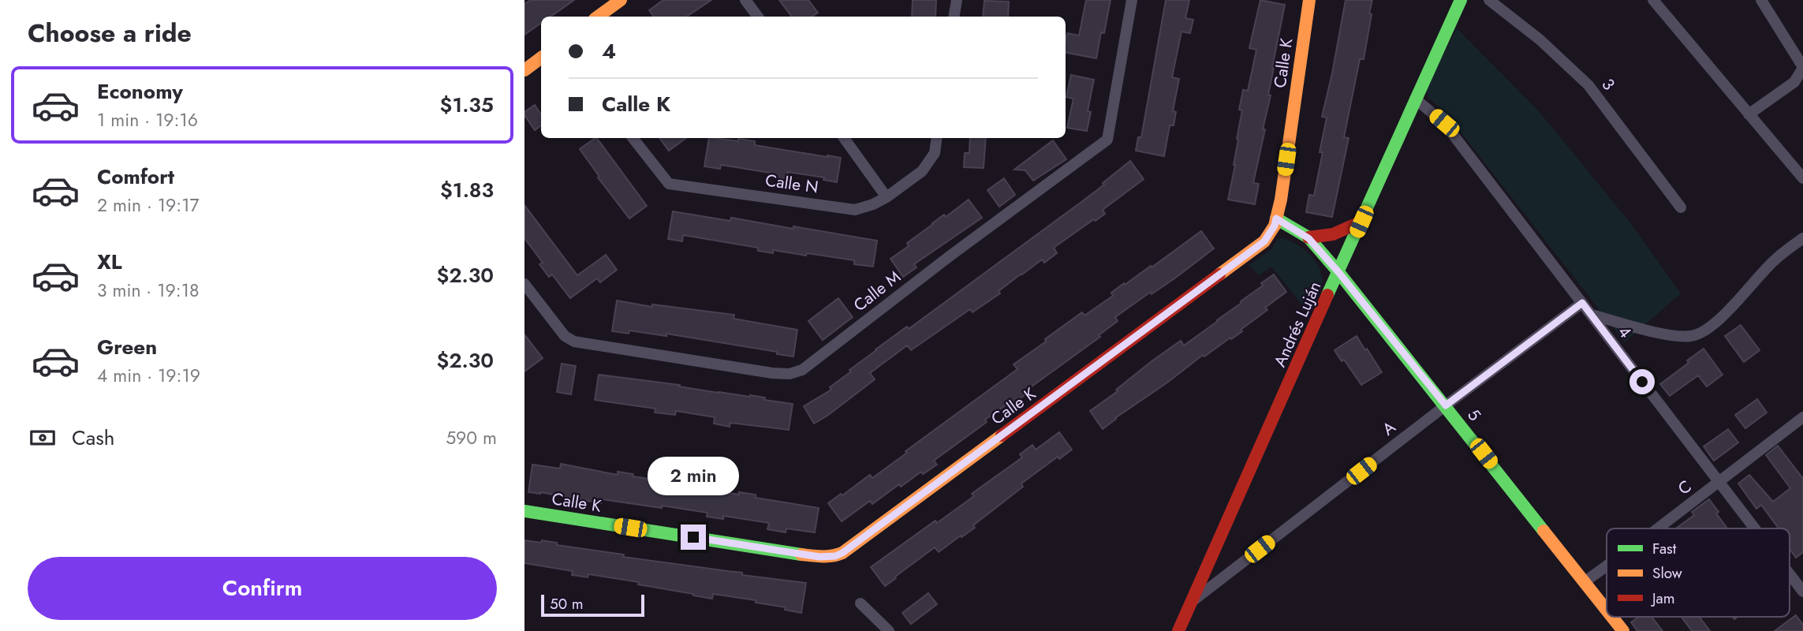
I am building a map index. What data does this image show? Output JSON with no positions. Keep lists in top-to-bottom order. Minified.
{"streets":{"street":["Calle K","3","Calle N","Calle M","Andrés Luján","4","5","A","C"]},"crossings":[["Calle K","5"],["Andrés Luján","4"],["Andrés Luján","5"],["Andrés Luján","A"],["4","A"],["4","C"],["5","A"],["5","C"]],"legend":["Fast","Slow","Jam"],"scale_bar":"50 m","page":{"heading":"Choose a ride","banner":["4","Calle K"],"list":[{"name":"Economy","note":"1 min · 19:16","value":"$1.35"},{"name":"Comfort","note":"2 min · 19:17","value":"$1.83"},{"name":"XL","note":"3 min · 19:18","value":"$2.30"},{"name":"Green","note":"4 min · 19:19","value":"$2.30"}],"pay":["Cash","590 m"],"bubble":"2 min","buttons":"Confirm","scale":"50 m"}}
